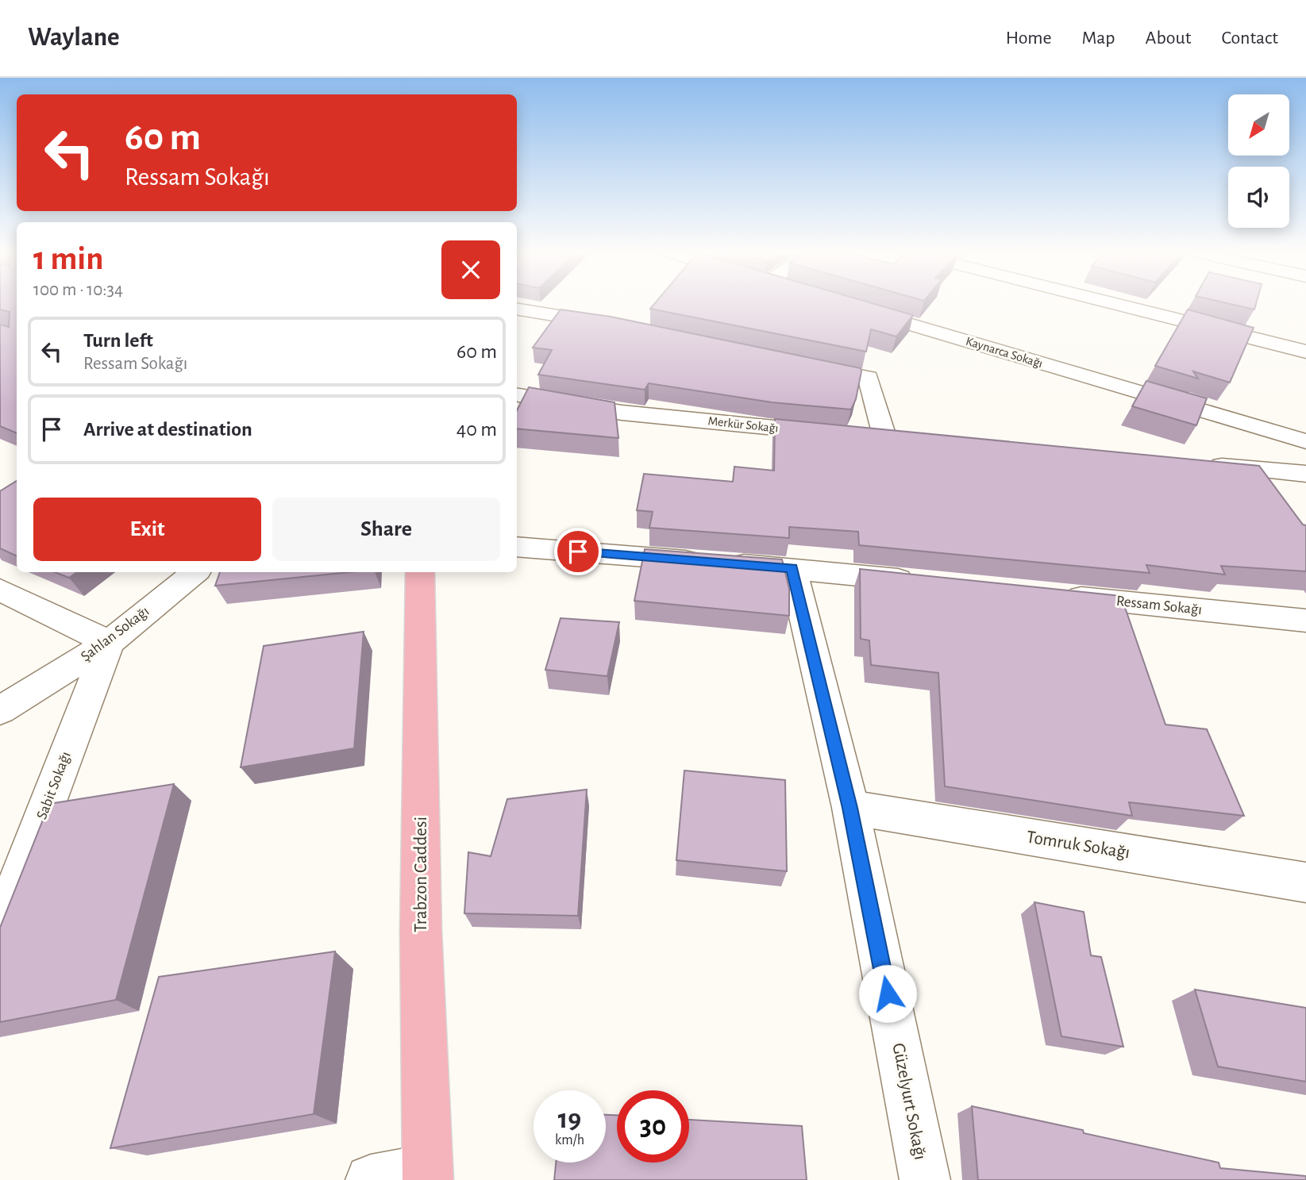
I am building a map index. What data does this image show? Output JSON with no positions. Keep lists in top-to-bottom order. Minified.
{"streets":{"main road":["Trabzon Caddesi"],"street":["Kaynarca Sokağı","Merkür Sokağı","Ressam Sokağı","Şahlan Sokağı","Sabit Sokağı","Tomruk Sokağı","Güzelyurt Sokağı"]},"crossings":[["Şahlan Sokağı","Sabit Sokağı"],["Tomruk Sokağı","Güzelyurt Sokağı"]],"north":"bottom left","page":{"header":"Waylane","nav":["Home","Map","About","Contact"],"turn":["60 m","Ressam Sokağı"],"heading":["1 min","100 m · 10:34"],"list":[{"name":"Turn left","note":"Ressam Sokağı","value":"60 m"},{"name":"Arrive at destination","value":"40 m"}],"buttons":["Exit","Share"],"speed":"19 km/h","limit":"30"}}
